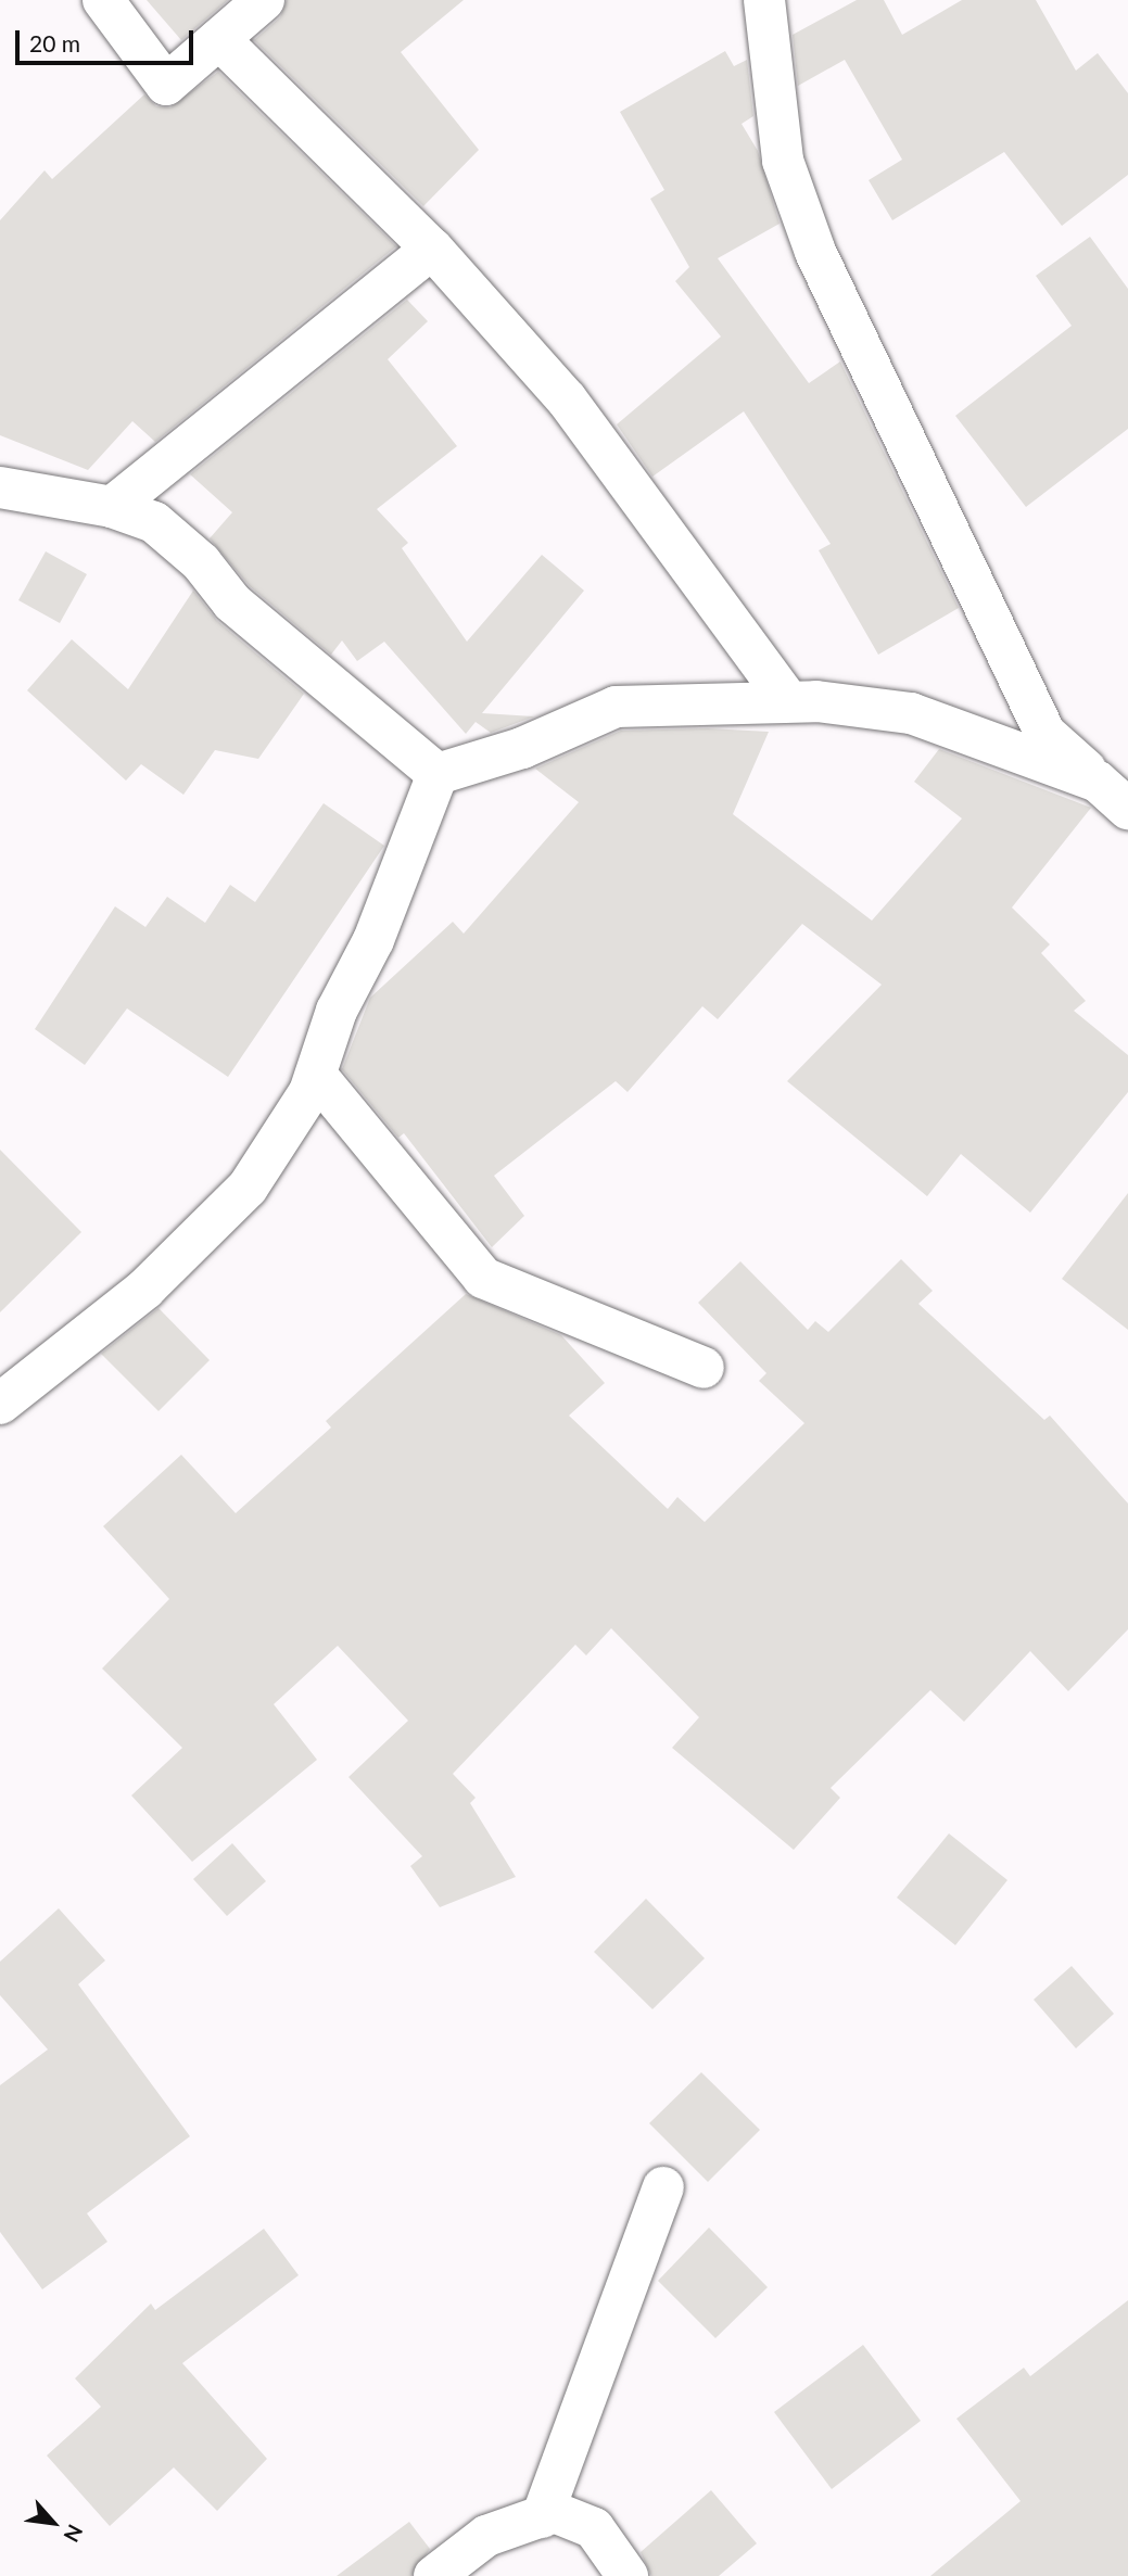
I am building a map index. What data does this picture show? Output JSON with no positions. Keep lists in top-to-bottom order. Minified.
{"scale_bar":"20 m","north":"bottom right"}
